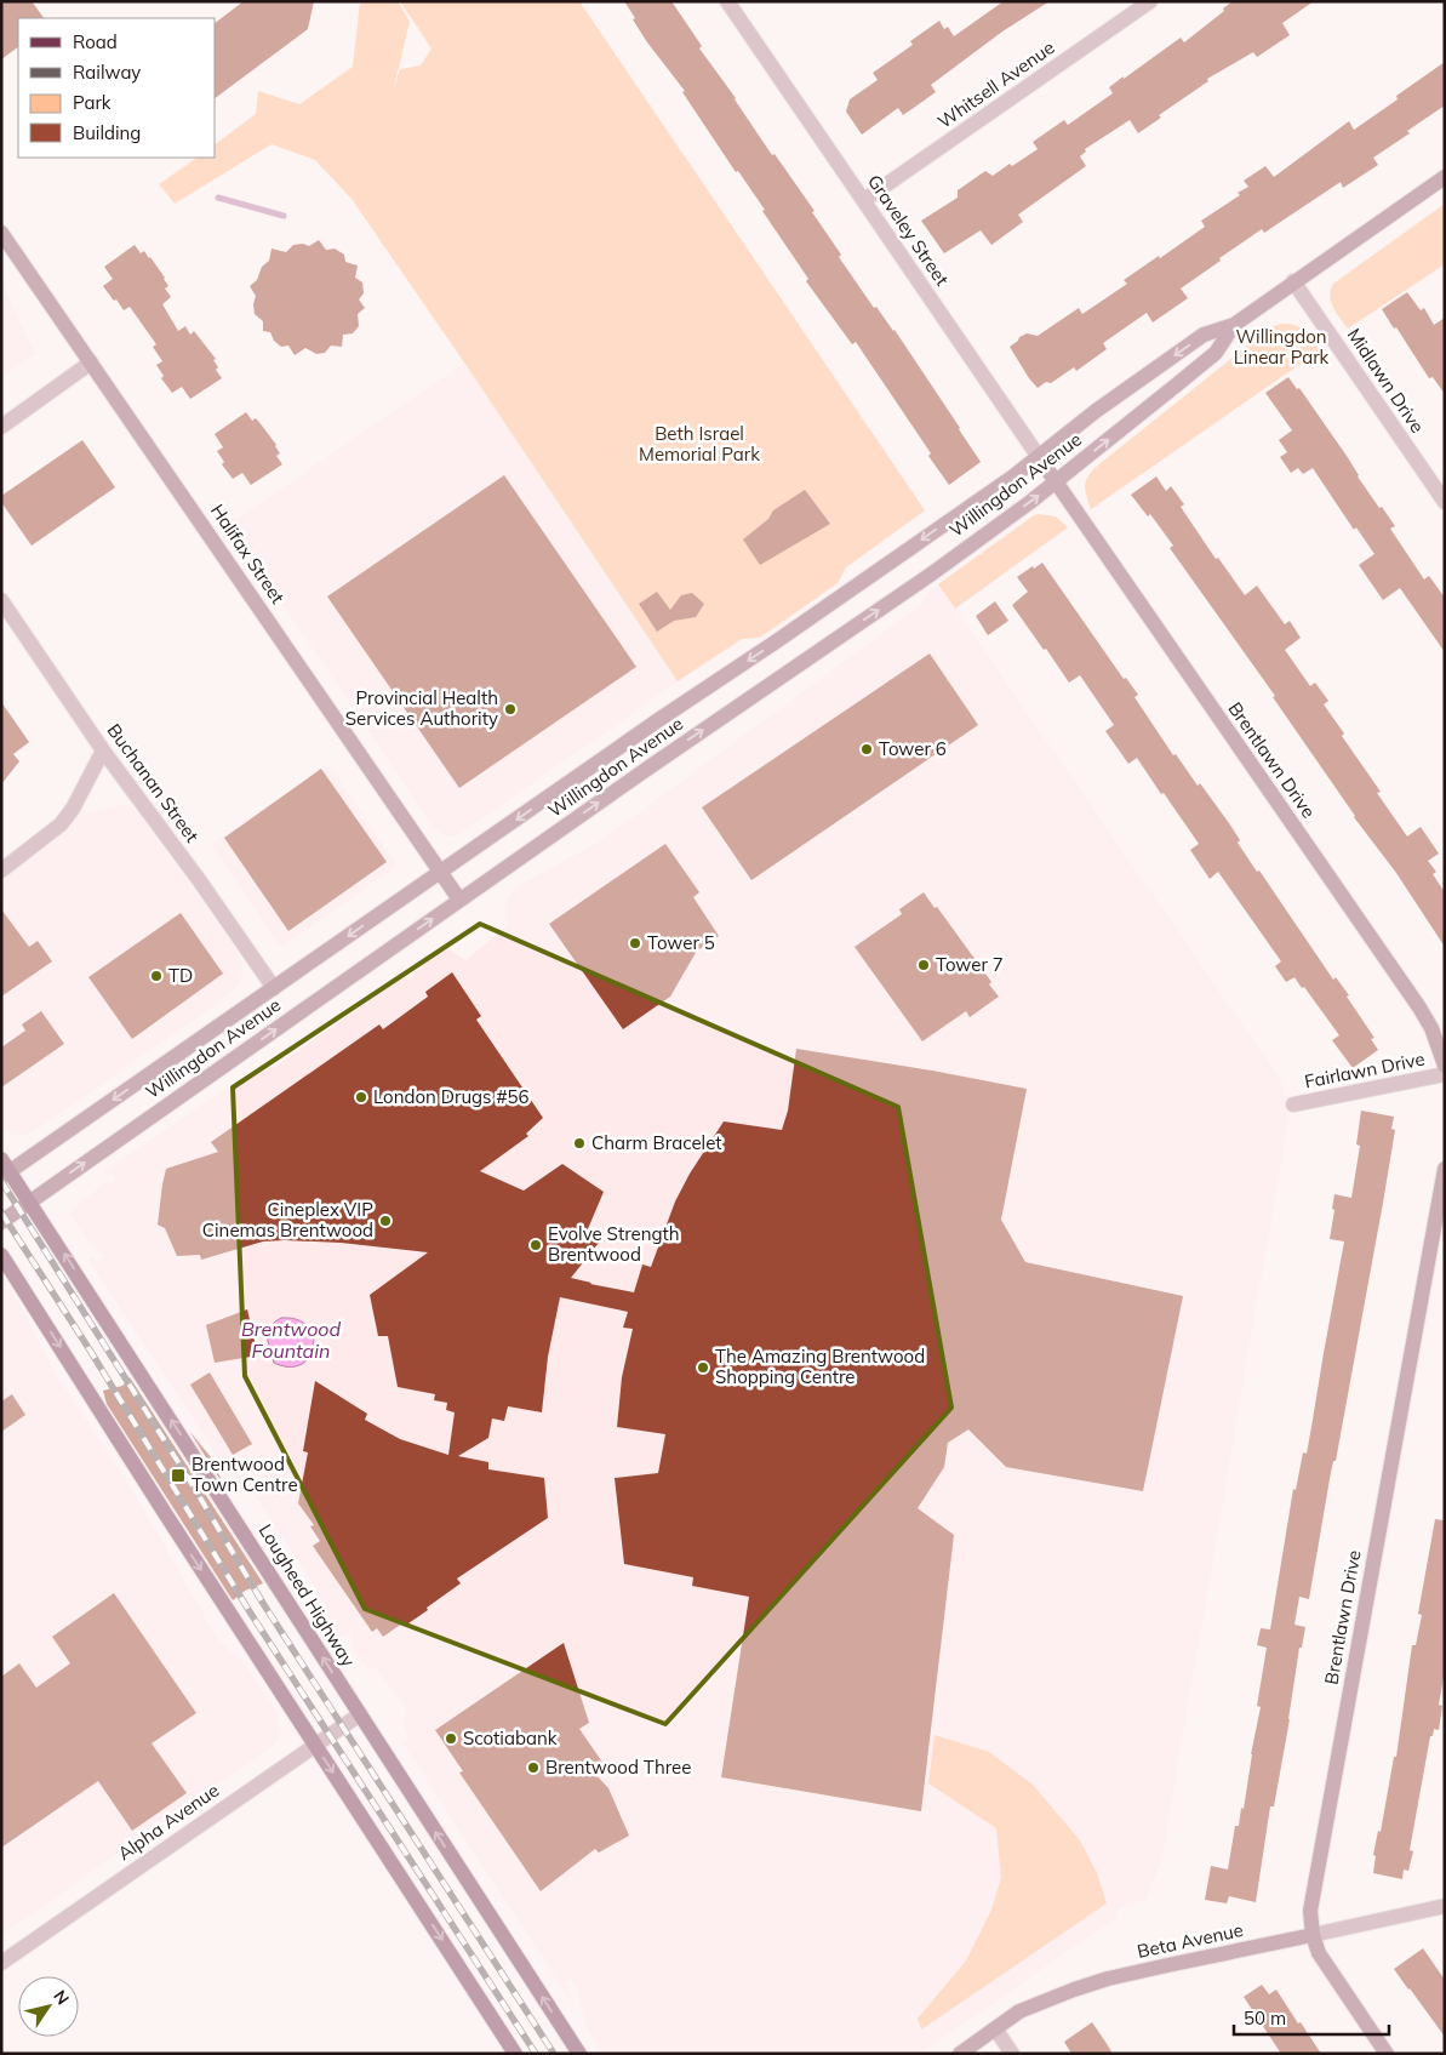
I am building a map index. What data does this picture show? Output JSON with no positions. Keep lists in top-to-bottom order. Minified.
{"streets":{"main road":["Graveley Street","Willingdon Avenue","Halifax Street","Brentlawn Drive","Lougheed Highway","Beta Avenue"],"street":["Whitsell Avenue","Midlawn Drive","Buchanan Street","Fairlawn Drive","Alpha Avenue"]},"crossings":[["Whitsell Avenue","Graveley Street"],["Graveley Street","Willingdon Avenue"],["Graveley Street","Brentlawn Drive"],["Midlawn Drive","Willingdon Avenue"],["Willingdon Avenue","Halifax Street"],["Willingdon Avenue","Brentlawn Drive"],["Willingdon Avenue","Buchanan Street"],["Willingdon Avenue","Lougheed Highway"],["Brentlawn Drive","Beta Avenue"],["Lougheed Highway","Alpha Avenue"]],"water":["Brentwood Fountain"],"parks":["Willingdon Linear Park","Beth Israel Memorial Park"],"places":{"other":["Provincial Health Services Authority","Tower 6","Tower 5","Tower 7","TD","London Drugs #56","Charm Bracelet","Cineplex VIP Cinemas Brentwood","Evolve Strength Brentwood","The Amazing Brentwood Shopping Centre","Scotiabank","Brentwood Three"],"transit":["Brentwood Town Centre"]},"legend":["Road","Railway","Park","Building"],"scale_bar":"50 m","north":"top right"}
